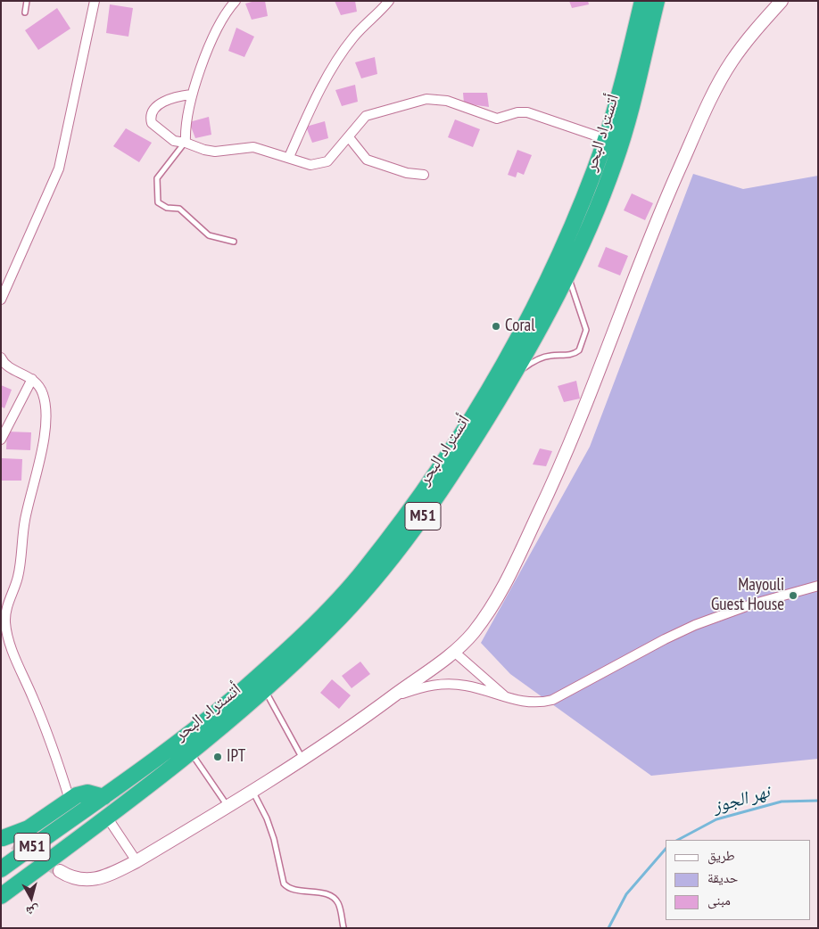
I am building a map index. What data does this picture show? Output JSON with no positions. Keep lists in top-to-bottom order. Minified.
{"streets":{"highway":["أتستراد البحر","M51"]},"water":["نهر الجوز"],"places":["Coral","Mayouli Guest House","IPT"],"legend":["طريق","حديقة","مبنى"],"north":"bottom"}
